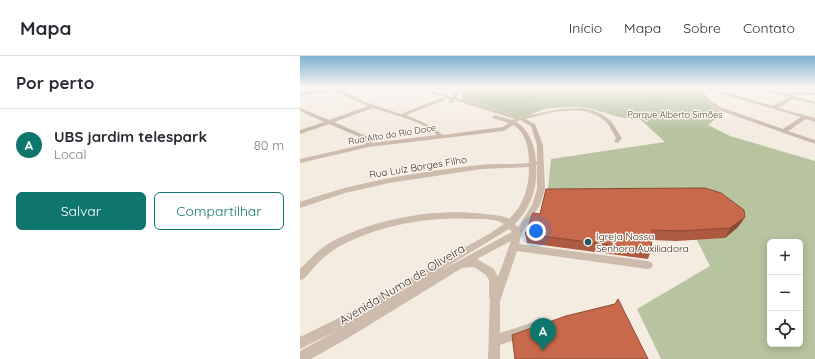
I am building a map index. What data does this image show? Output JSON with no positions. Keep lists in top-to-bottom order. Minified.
{"streets":{"street":["Rua Alto do Rio Doce","Rua Luíz Borges Filho","Avenida Numa de Oliveira"]},"crossings":[["Rua Luíz Borges Filho","Avenida Numa de Oliveira"]],"parks":["Parque Alberto Simões"],"places":["Igreja Nossa Senhora Auxiliadora"],"page":{"header":"Mapa","nav":["Início","Mapa","Sobre","Contato"],"heading":"Por perto","list":[{"mark":"A","name":"UBS jardim telespark","note":"Local","value":"80 m"}],"buttons":["Salvar","Compartilhar"],"map_buttons":["+","−"],"pins":"A"}}
